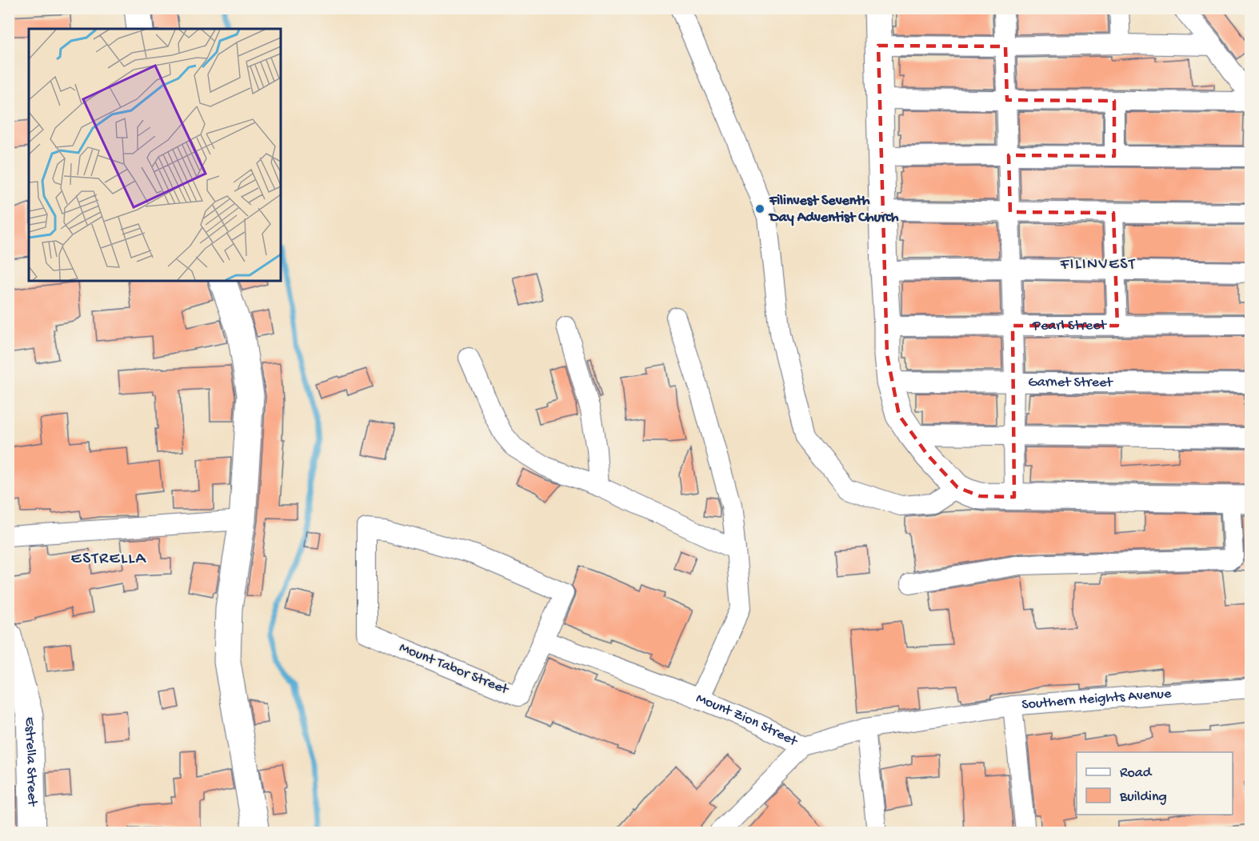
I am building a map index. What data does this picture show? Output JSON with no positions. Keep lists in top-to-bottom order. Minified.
{"streets":{"street":["Pearl Street","Garnet Street","Mount Tabor Street","Southern Heights Avenue","Mount Zion Street","Estrella Street"]},"crossings":[["Mount Tabor Street","Mount Zion Street"],["Southern Heights Avenue","Mount Zion Street"]],"districts":["FILINVEST","ESTRELLA"],"places":["Filinvest Seventh Day Adventist Church"],"legend":["Road","Building"]}
